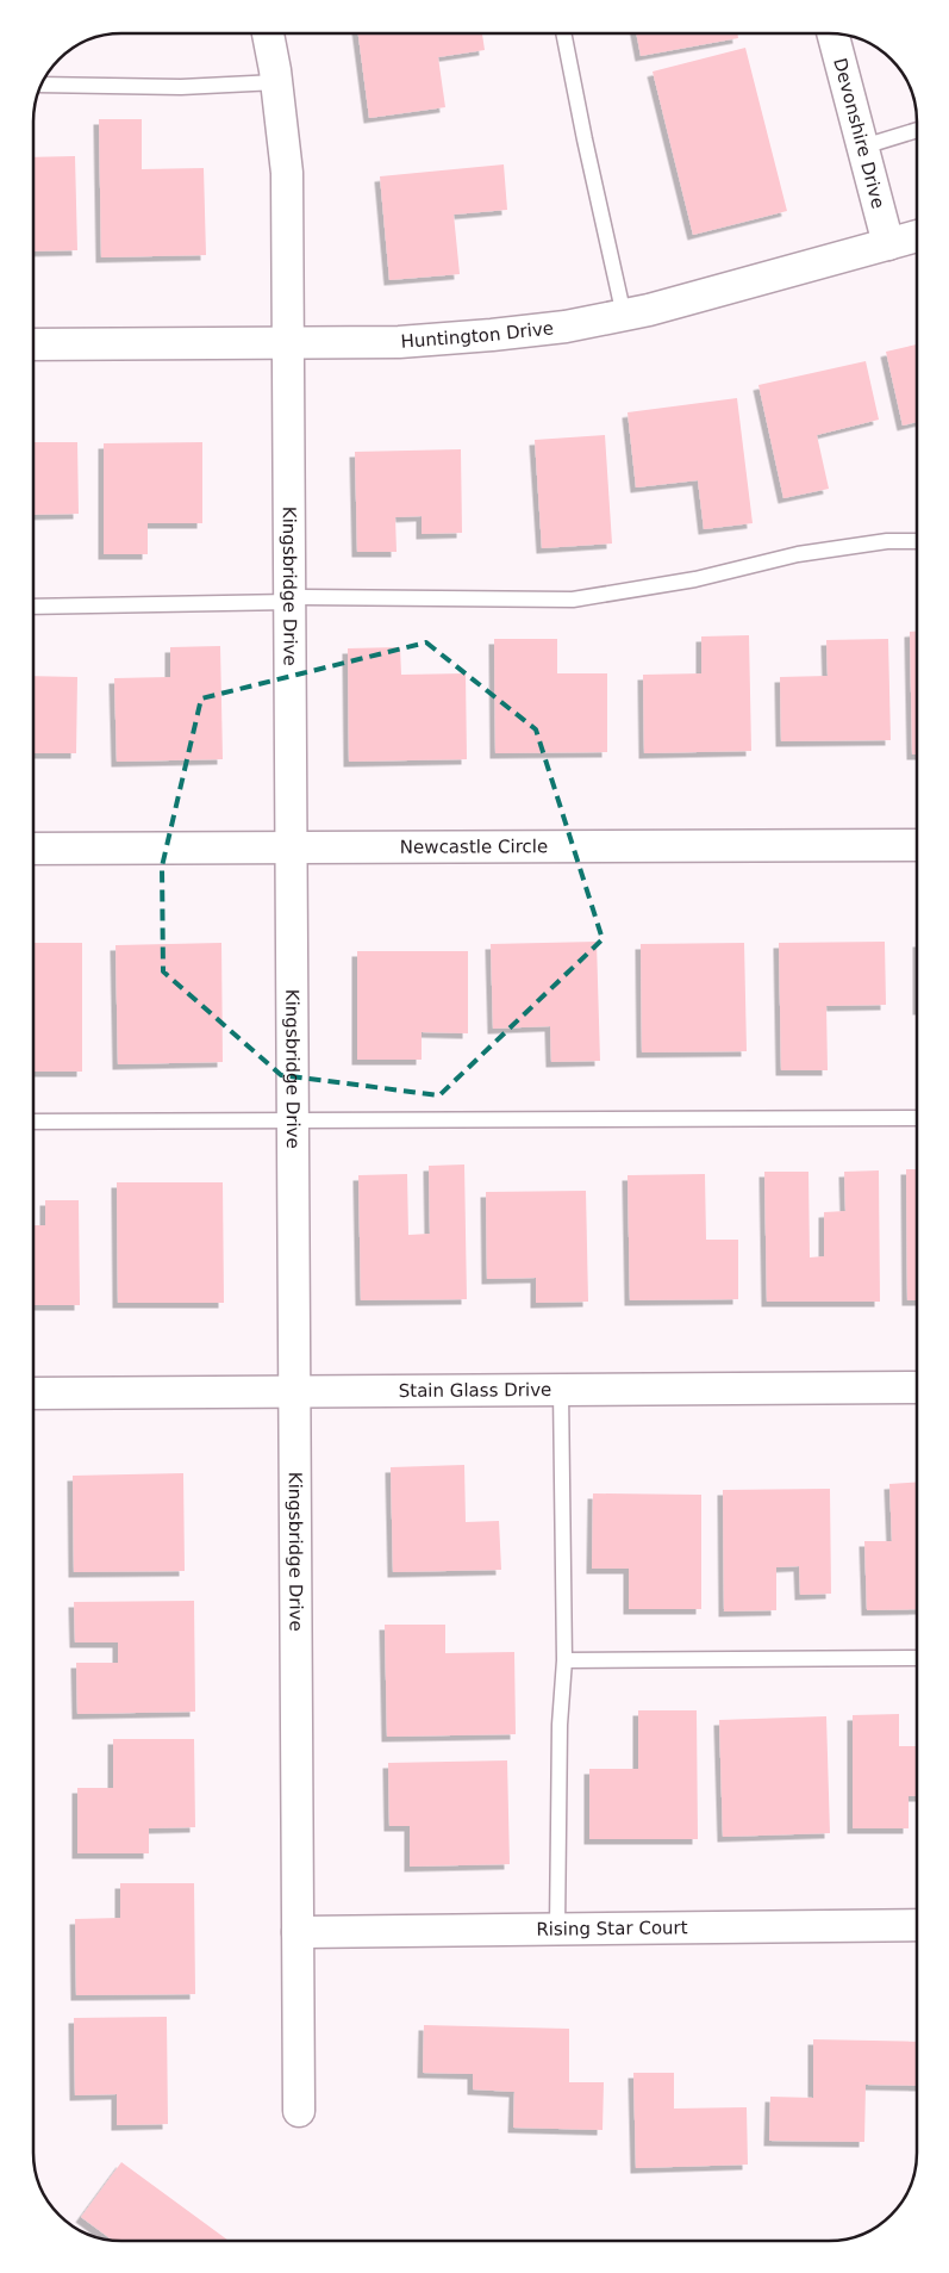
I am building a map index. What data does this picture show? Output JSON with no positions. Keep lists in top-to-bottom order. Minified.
{"streets":{"street":["Devonshire Drive","Huntington Drive","Kingsbridge Drive","Newcastle Circle","Stain Glass Drive","Rising Star Court"]},"crossings":[["Devonshire Drive","Huntington Drive"],["Huntington Drive","Kingsbridge Drive"],["Kingsbridge Drive","Newcastle Circle"],["Kingsbridge Drive","Stain Glass Drive"],["Kingsbridge Drive","Rising Star Court"]]}
